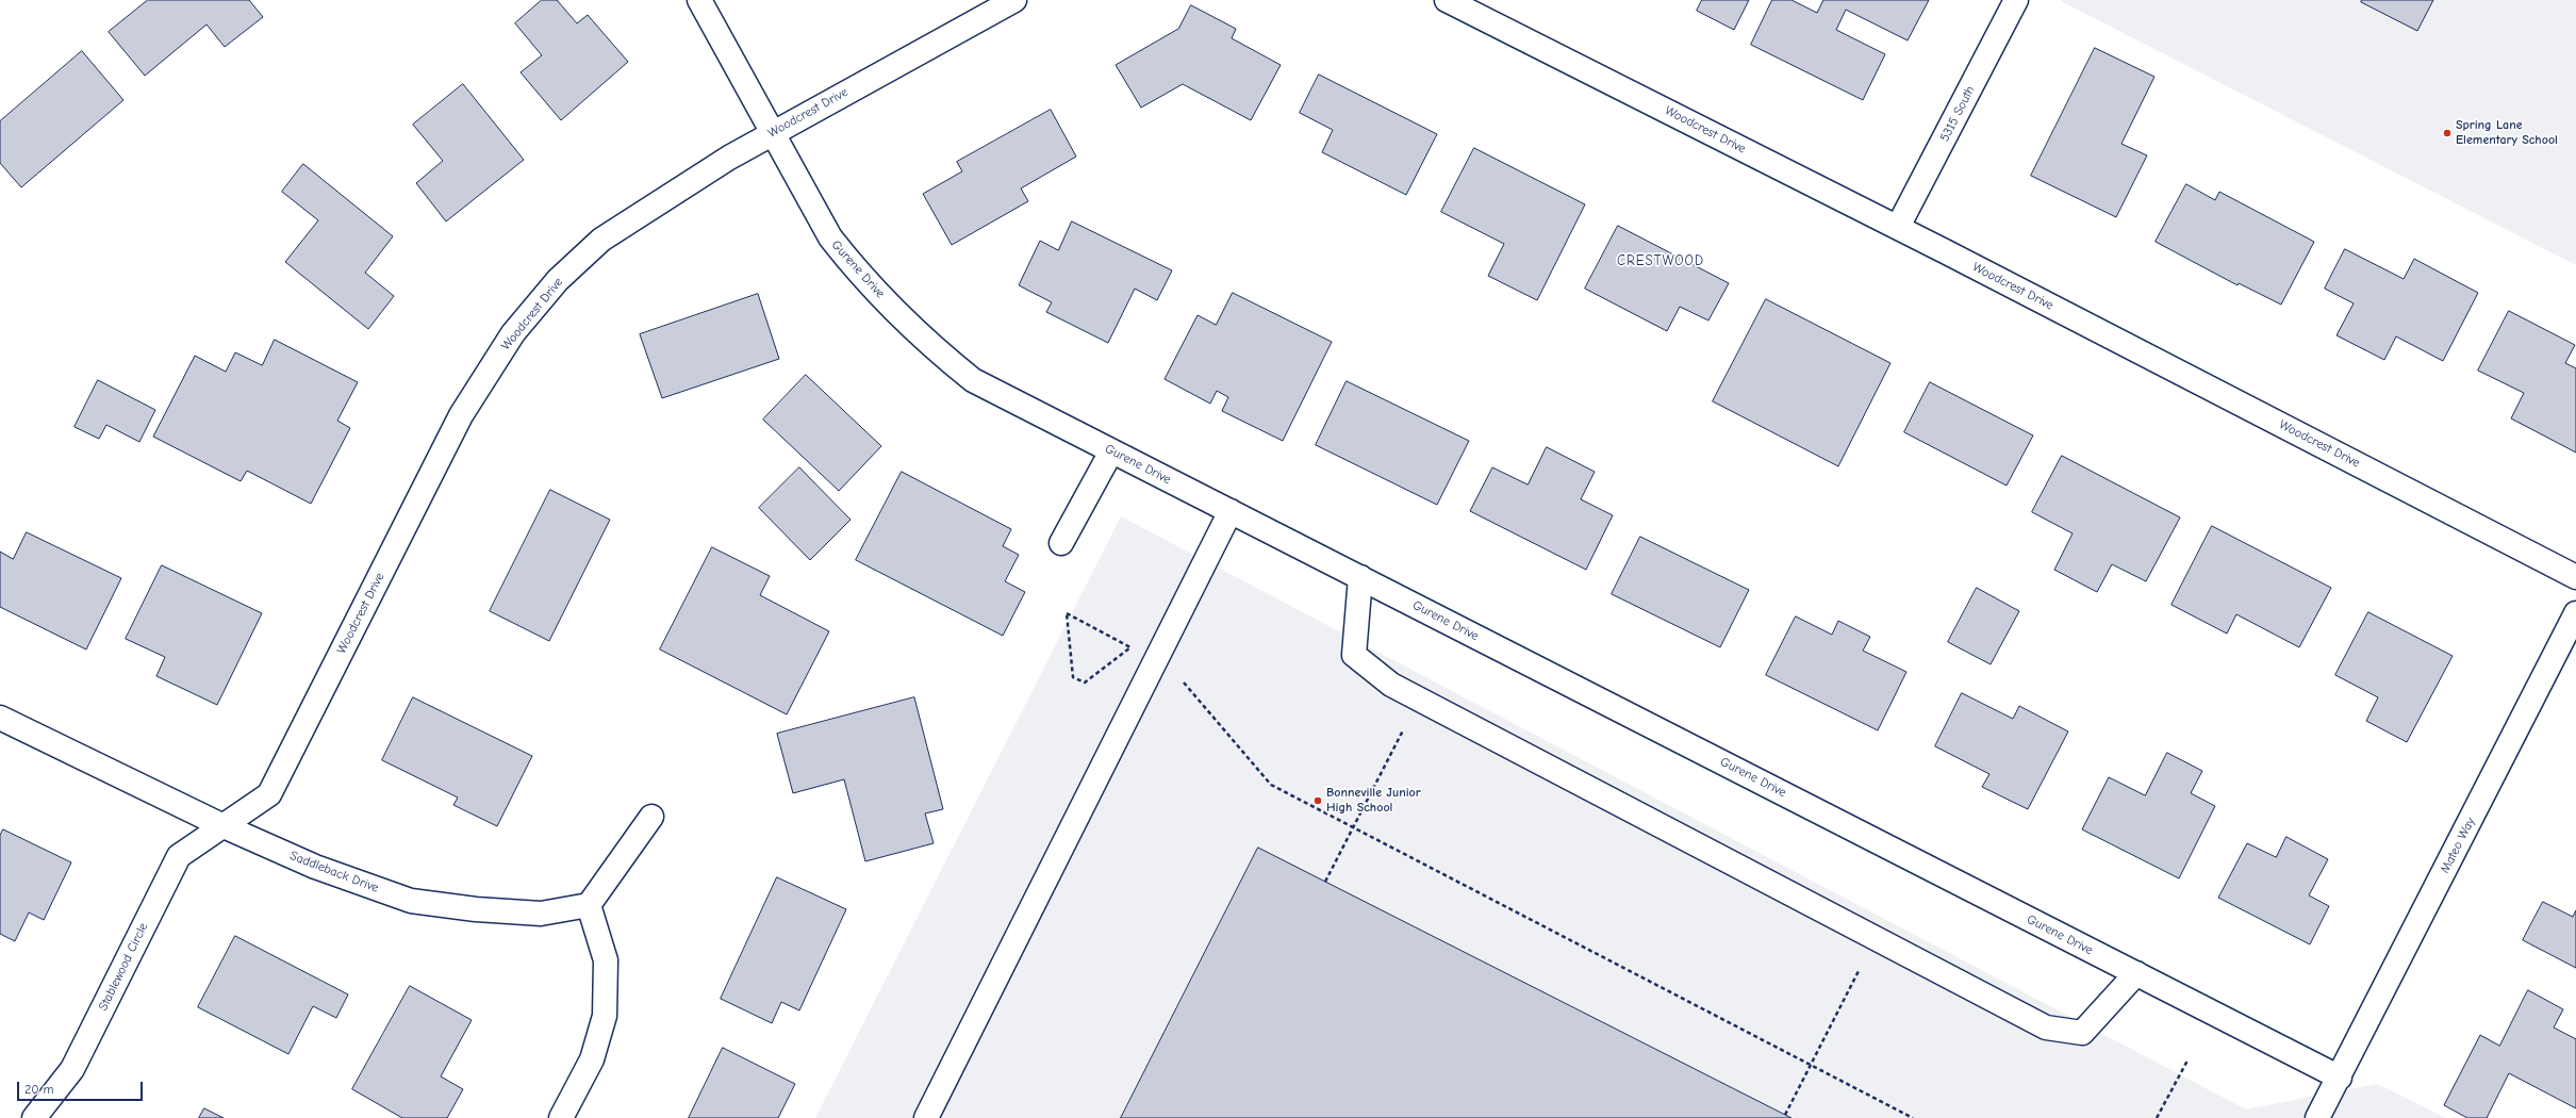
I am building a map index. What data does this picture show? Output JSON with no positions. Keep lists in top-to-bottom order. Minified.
{"streets":{"street":["Woodcrest Drive","5315 South","Gurene Drive","Mateo Way","Saddleback Drive","Stablewood Circle"]},"crossings":[["Woodcrest Drive","5315 South"],["Woodcrest Drive","Gurene Drive"],["Woodcrest Drive","Saddleback Drive"],["Woodcrest Drive","Stablewood Circle"],["Gurene Drive","Mateo Way"],["Saddleback Drive","Stablewood Circle"]],"districts":["CRESTWOOD"],"places":["Spring Lane Elementary School","Bonneville Junior High School"],"scale_bar":"20 m"}
